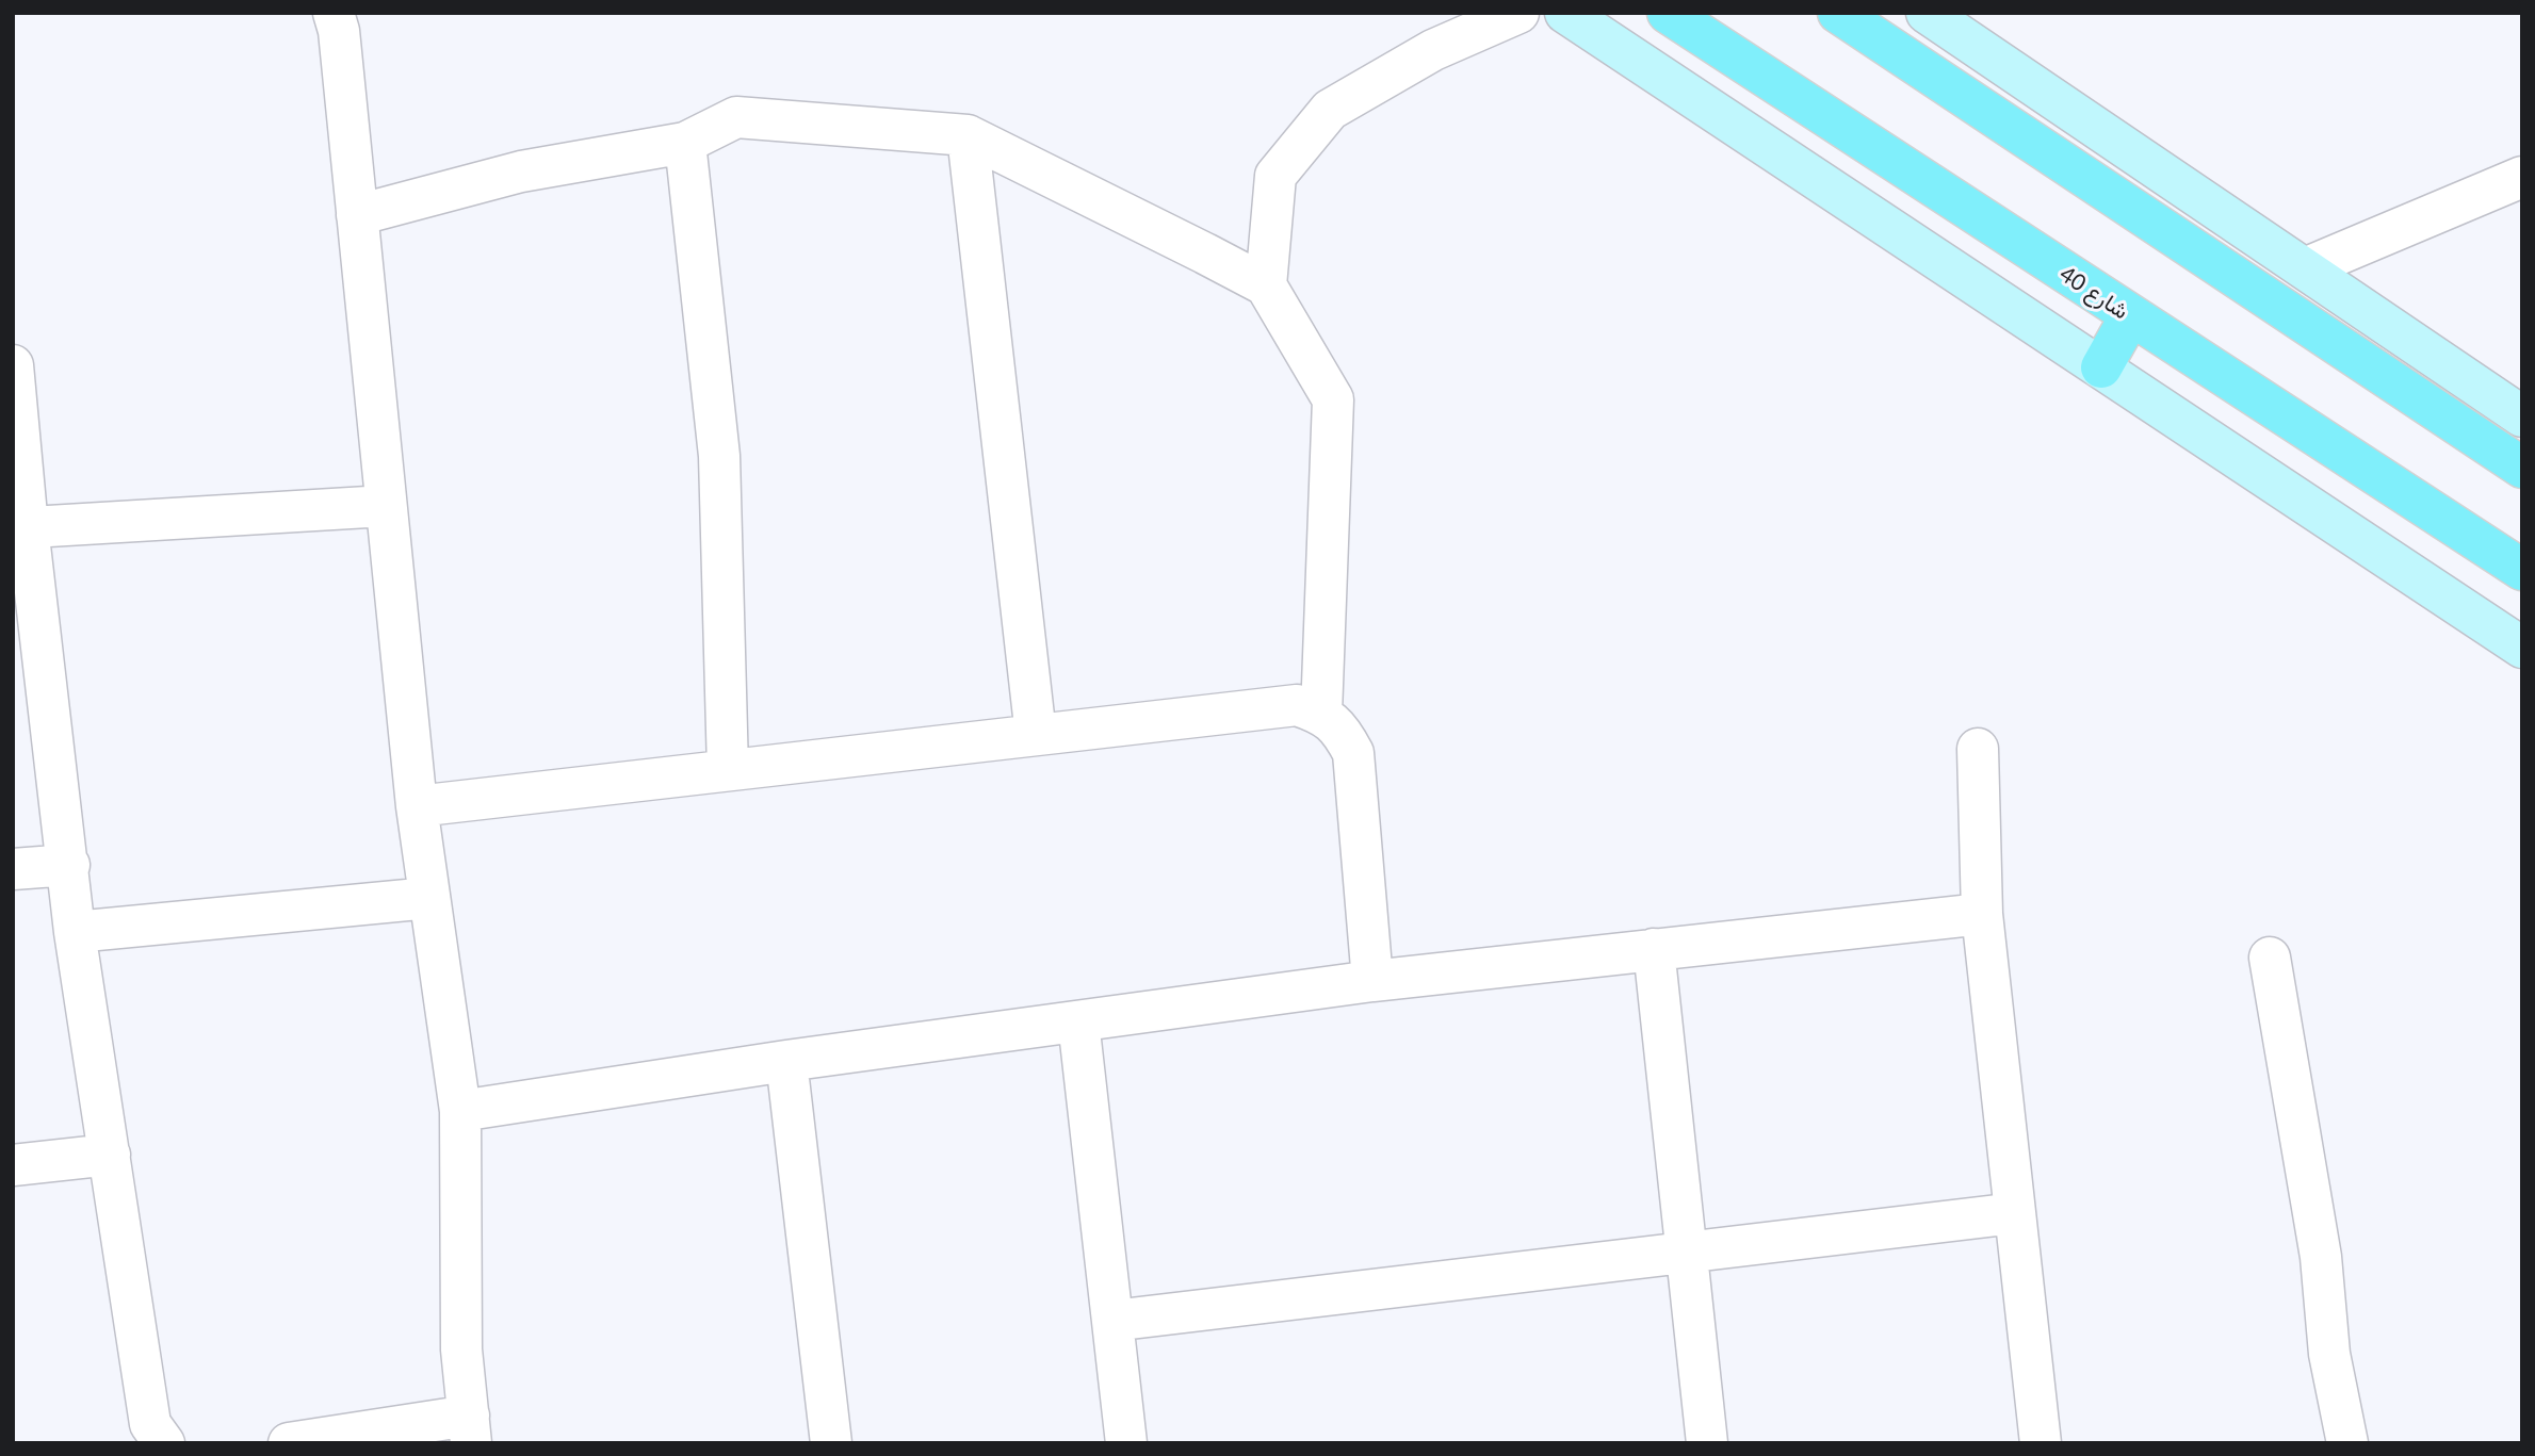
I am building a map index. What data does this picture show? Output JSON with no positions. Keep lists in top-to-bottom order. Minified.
{"streets":{"main road":["شارع 40"]}}
